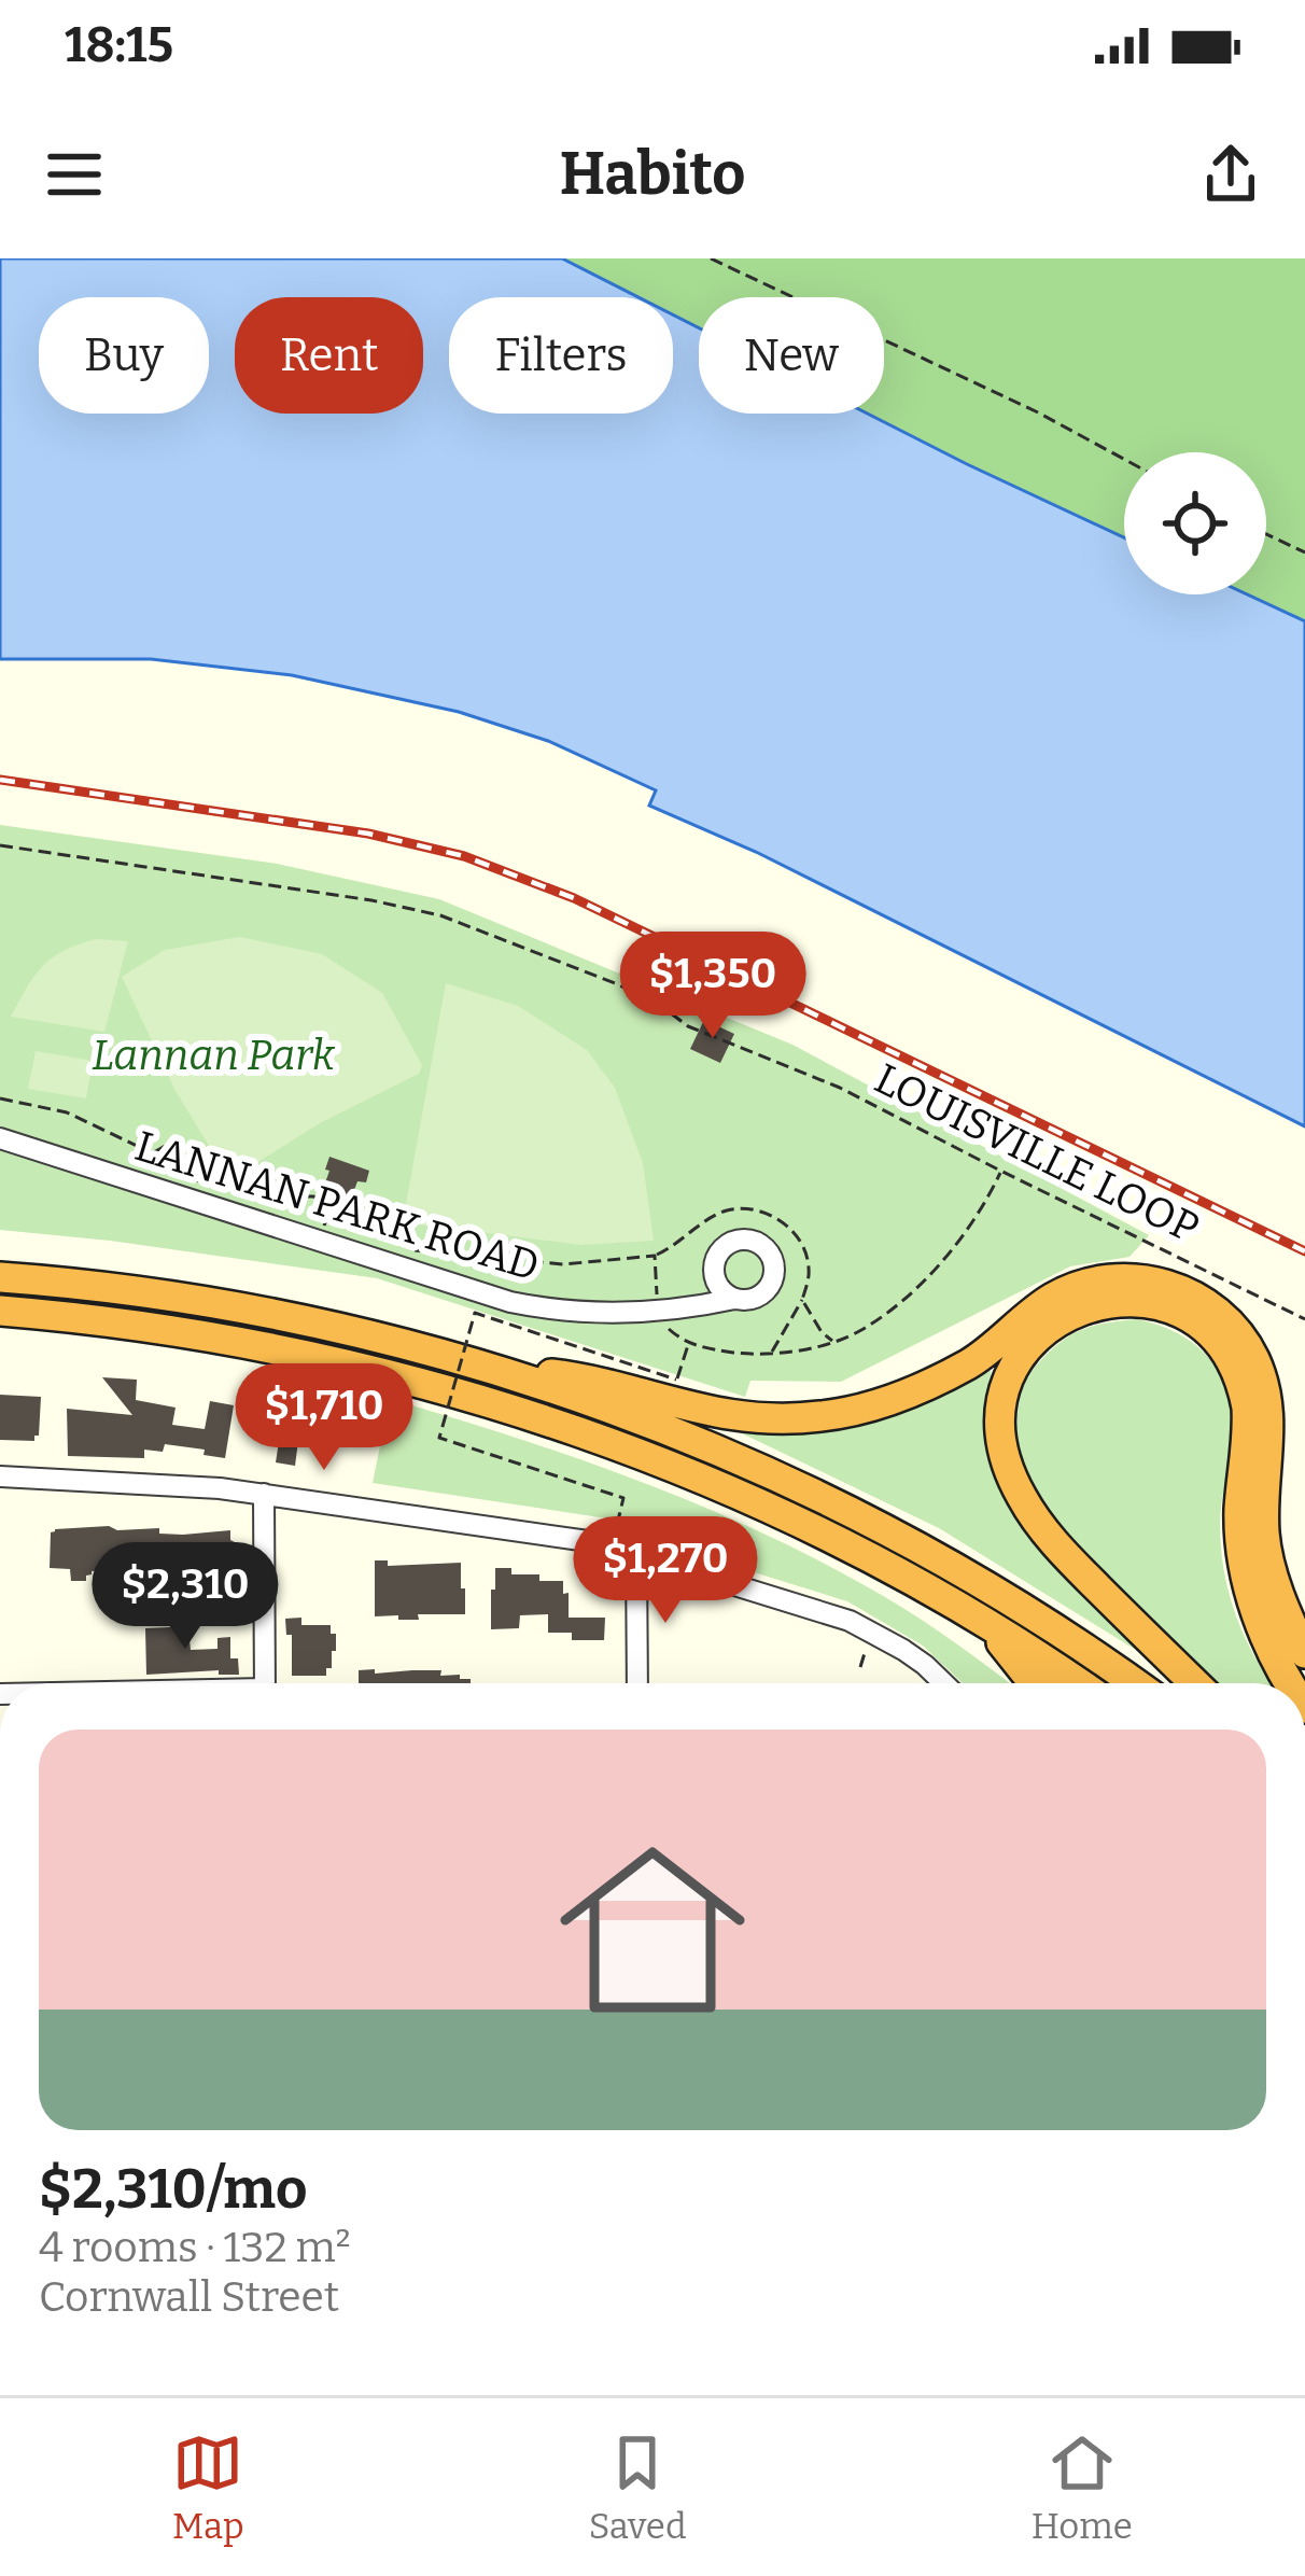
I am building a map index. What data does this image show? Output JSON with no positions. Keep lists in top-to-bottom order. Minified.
{"streets":{"street":["LANNAN PARK ROAD"],"path":["LOUISVILLE LOOP"]},"parks":["Lannan Park"],"page":{"status":"18:15","header":"Habito","chip":["Buy","Rent","Filters","New"],"price":["$1,350","$1,710","$1,270","$2,310"],"list":[{"name":"$2,310/mo","note":"4 rooms · 132 m² · Cornwall Street"}],"tabs":["Map","Saved","Home"]}}
